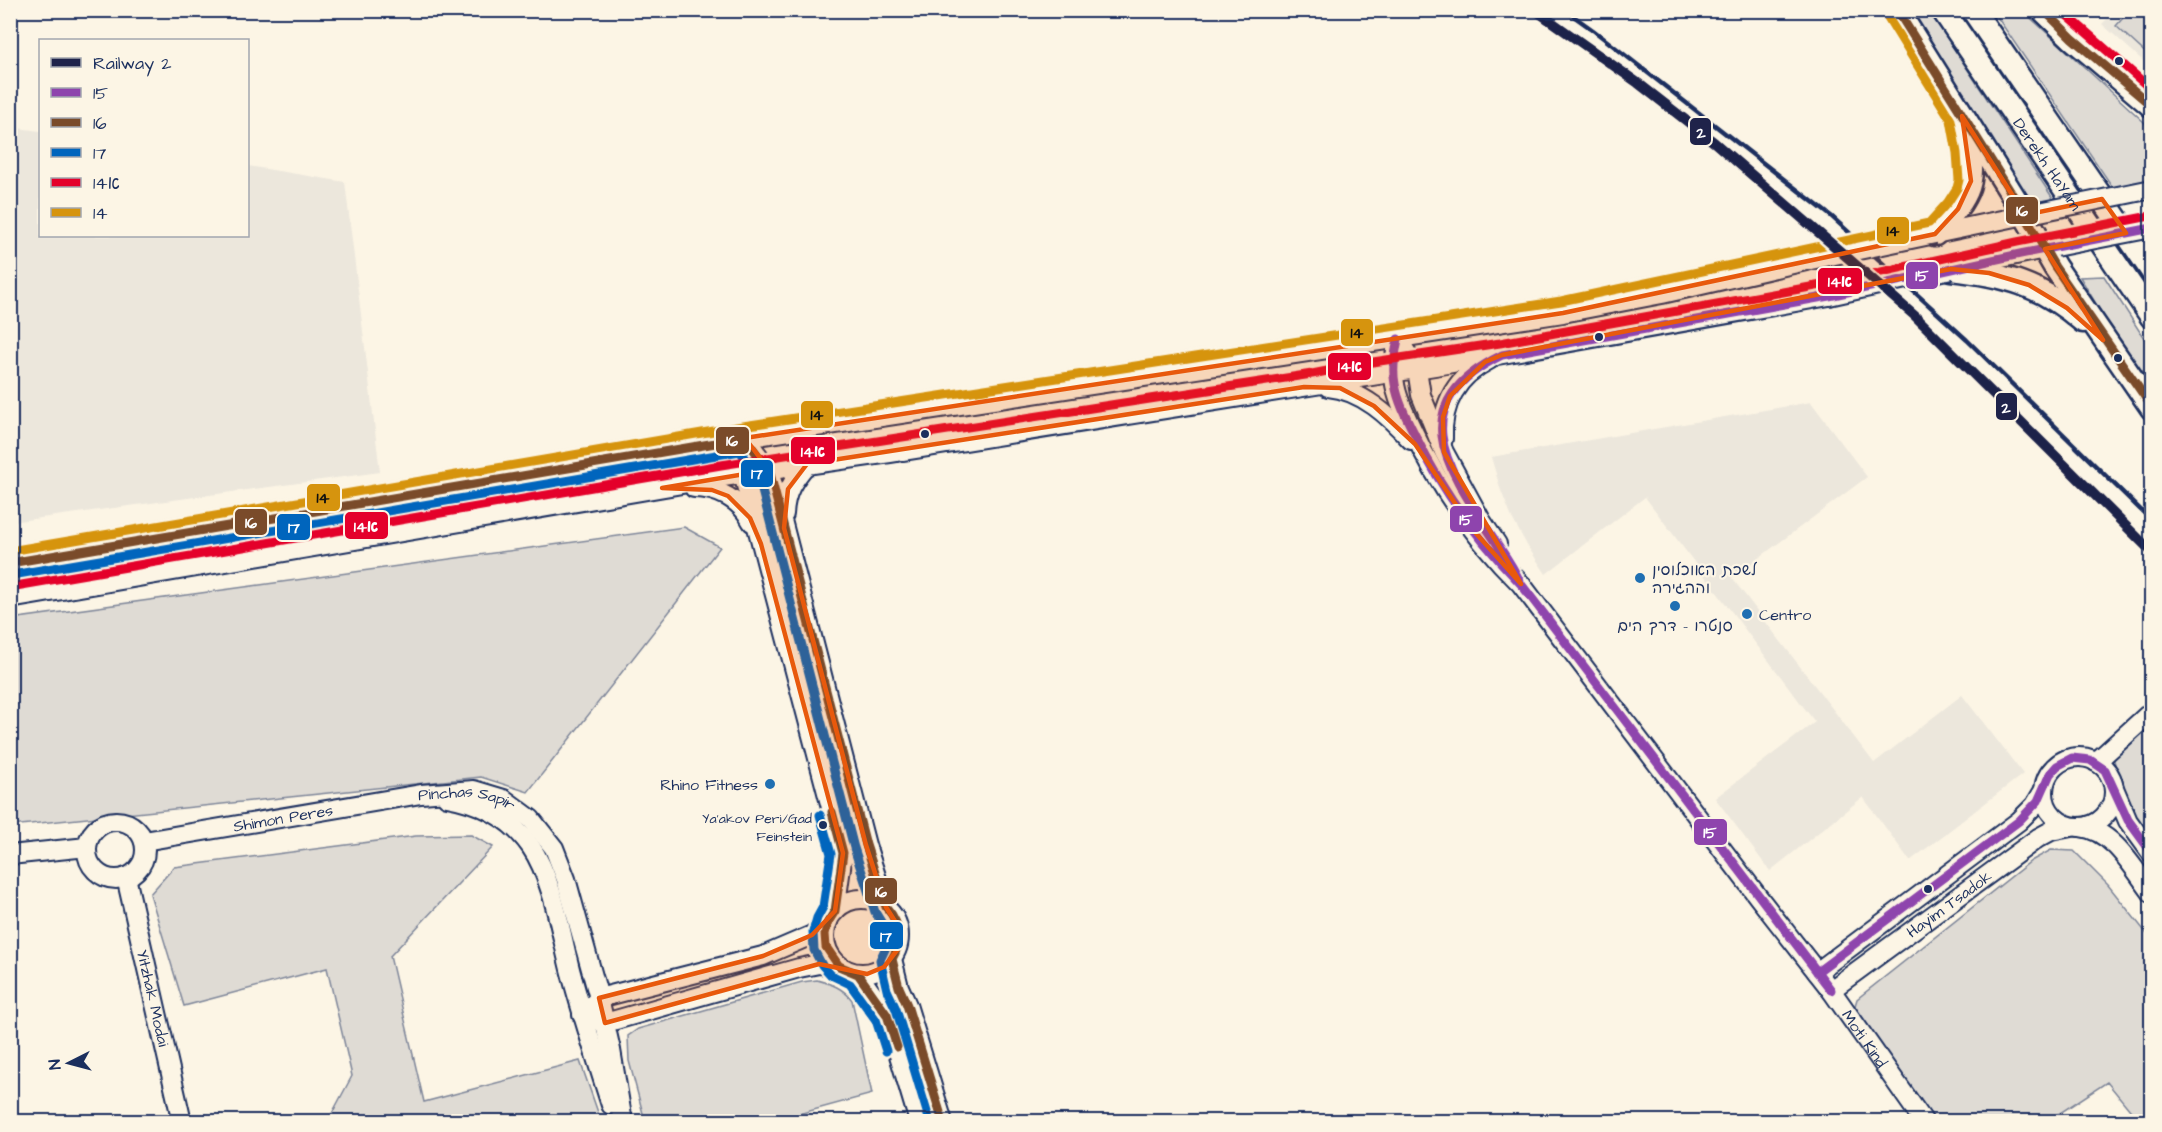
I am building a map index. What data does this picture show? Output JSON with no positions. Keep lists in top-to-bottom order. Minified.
{"streets":{"main road":["Derekh HaYam"],"street":["Pinchas Sapir","Shimon Peres","Hayim Tsadok","Yitzhak Modai","Moti Kind"]},"crossings":[["Pinchas Sapir","Shimon Peres"],["Shimon Peres","Yitzhak Modai"],["Hayim Tsadok","Moti Kind"]],"places":["לשכת האוכלוסין וההגירה","סנטרו - דרך הים","Centro","Rhino Fitness","Ya'akov Peri/Gad Feinstein"],"lines":["rail line 2","transit line 16","transit line 14א","transit line 14","transit line 15","transit line 17"],"legend":["Railway 2","15","16","17","14א","14"],"north":"left"}
